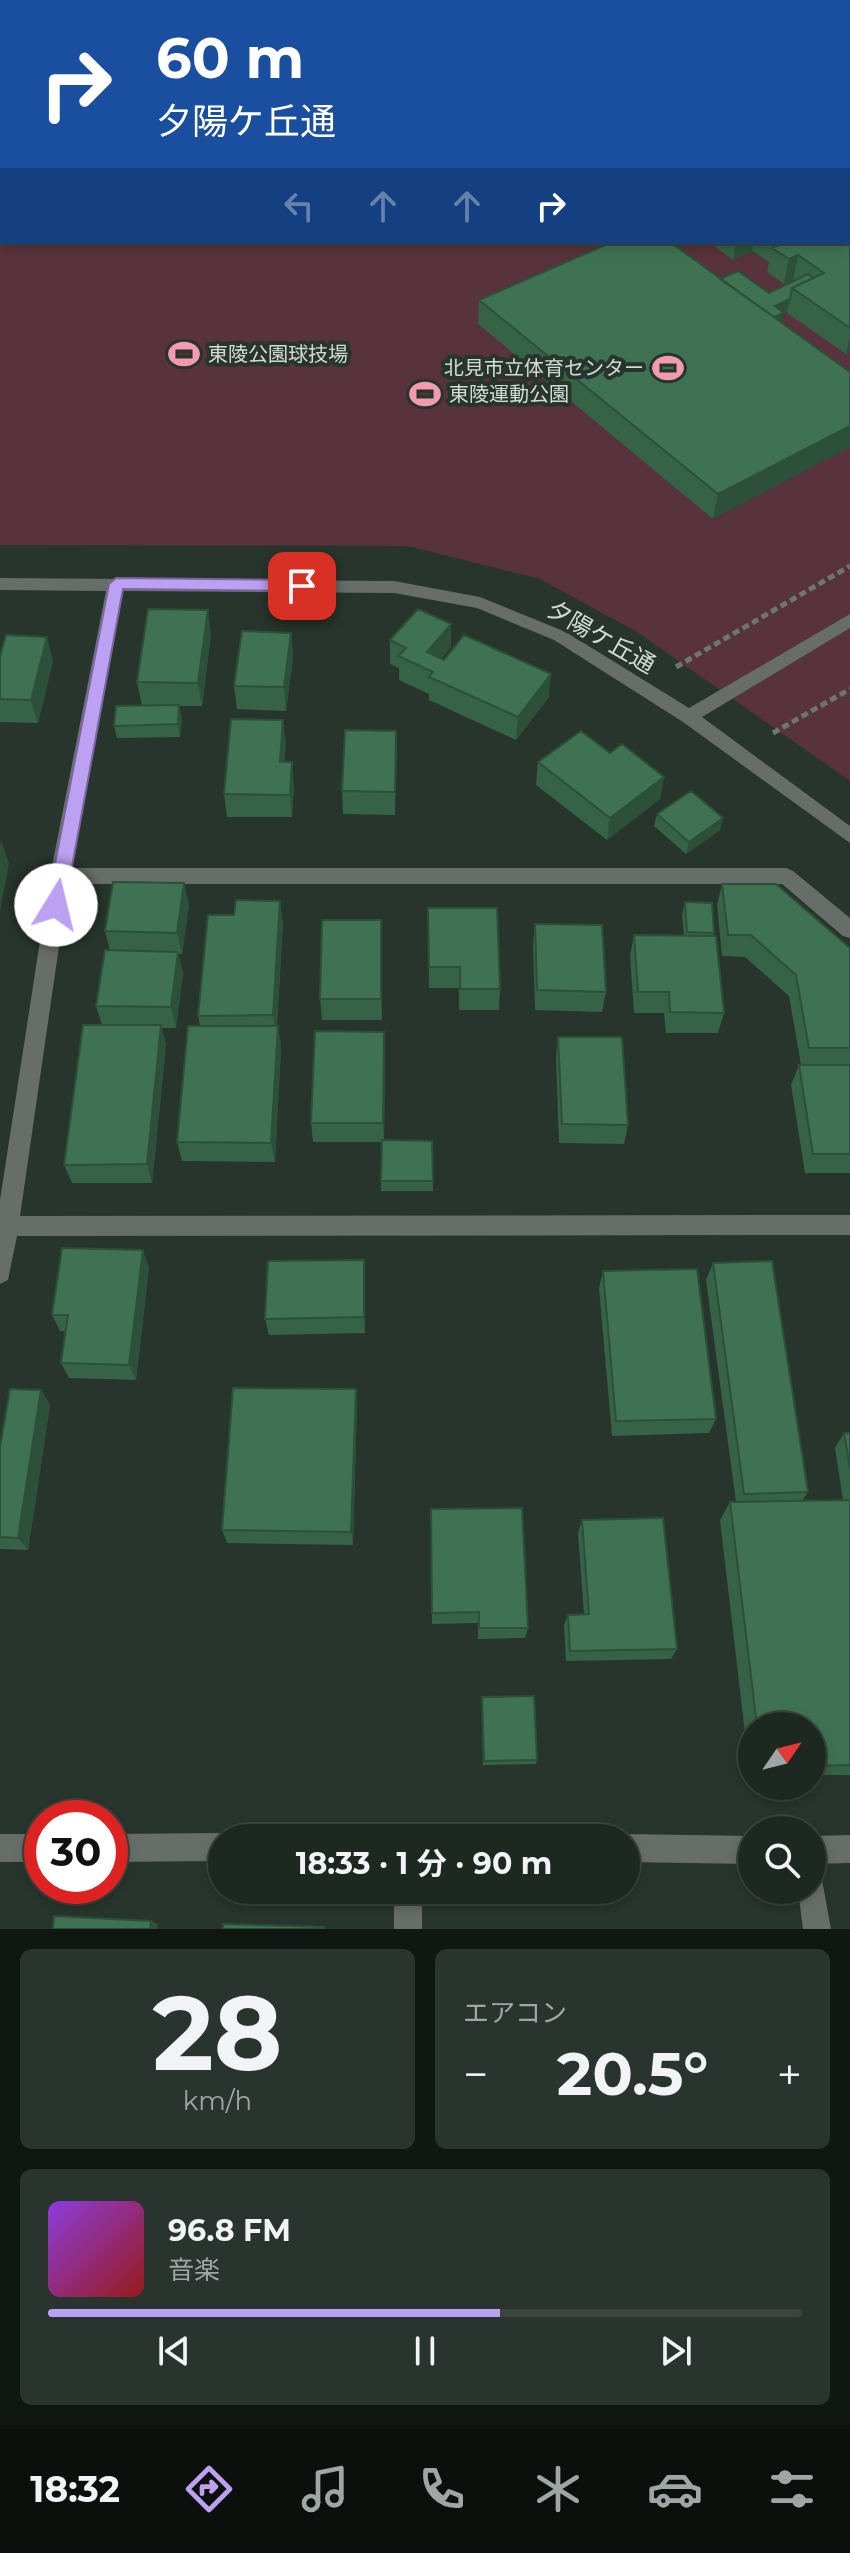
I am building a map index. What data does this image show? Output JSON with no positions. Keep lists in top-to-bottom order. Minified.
{"streets":{"street":["夕陽ケ丘通"]},"places":{"sports":["東陵公園球技場","北見市立体育センター","東陵運動公園"]},"north":"top right","page":{"turn":["60 m","夕陽ケ丘通"],"limit":"30","trip":"18:33 · 1 分 · 90 m","tile":[["28","km/h"],"エアコン"],"heat":["−","20.5°","+"],"song":["96.8 FM","音楽"],"tabs":"18:32"}}
